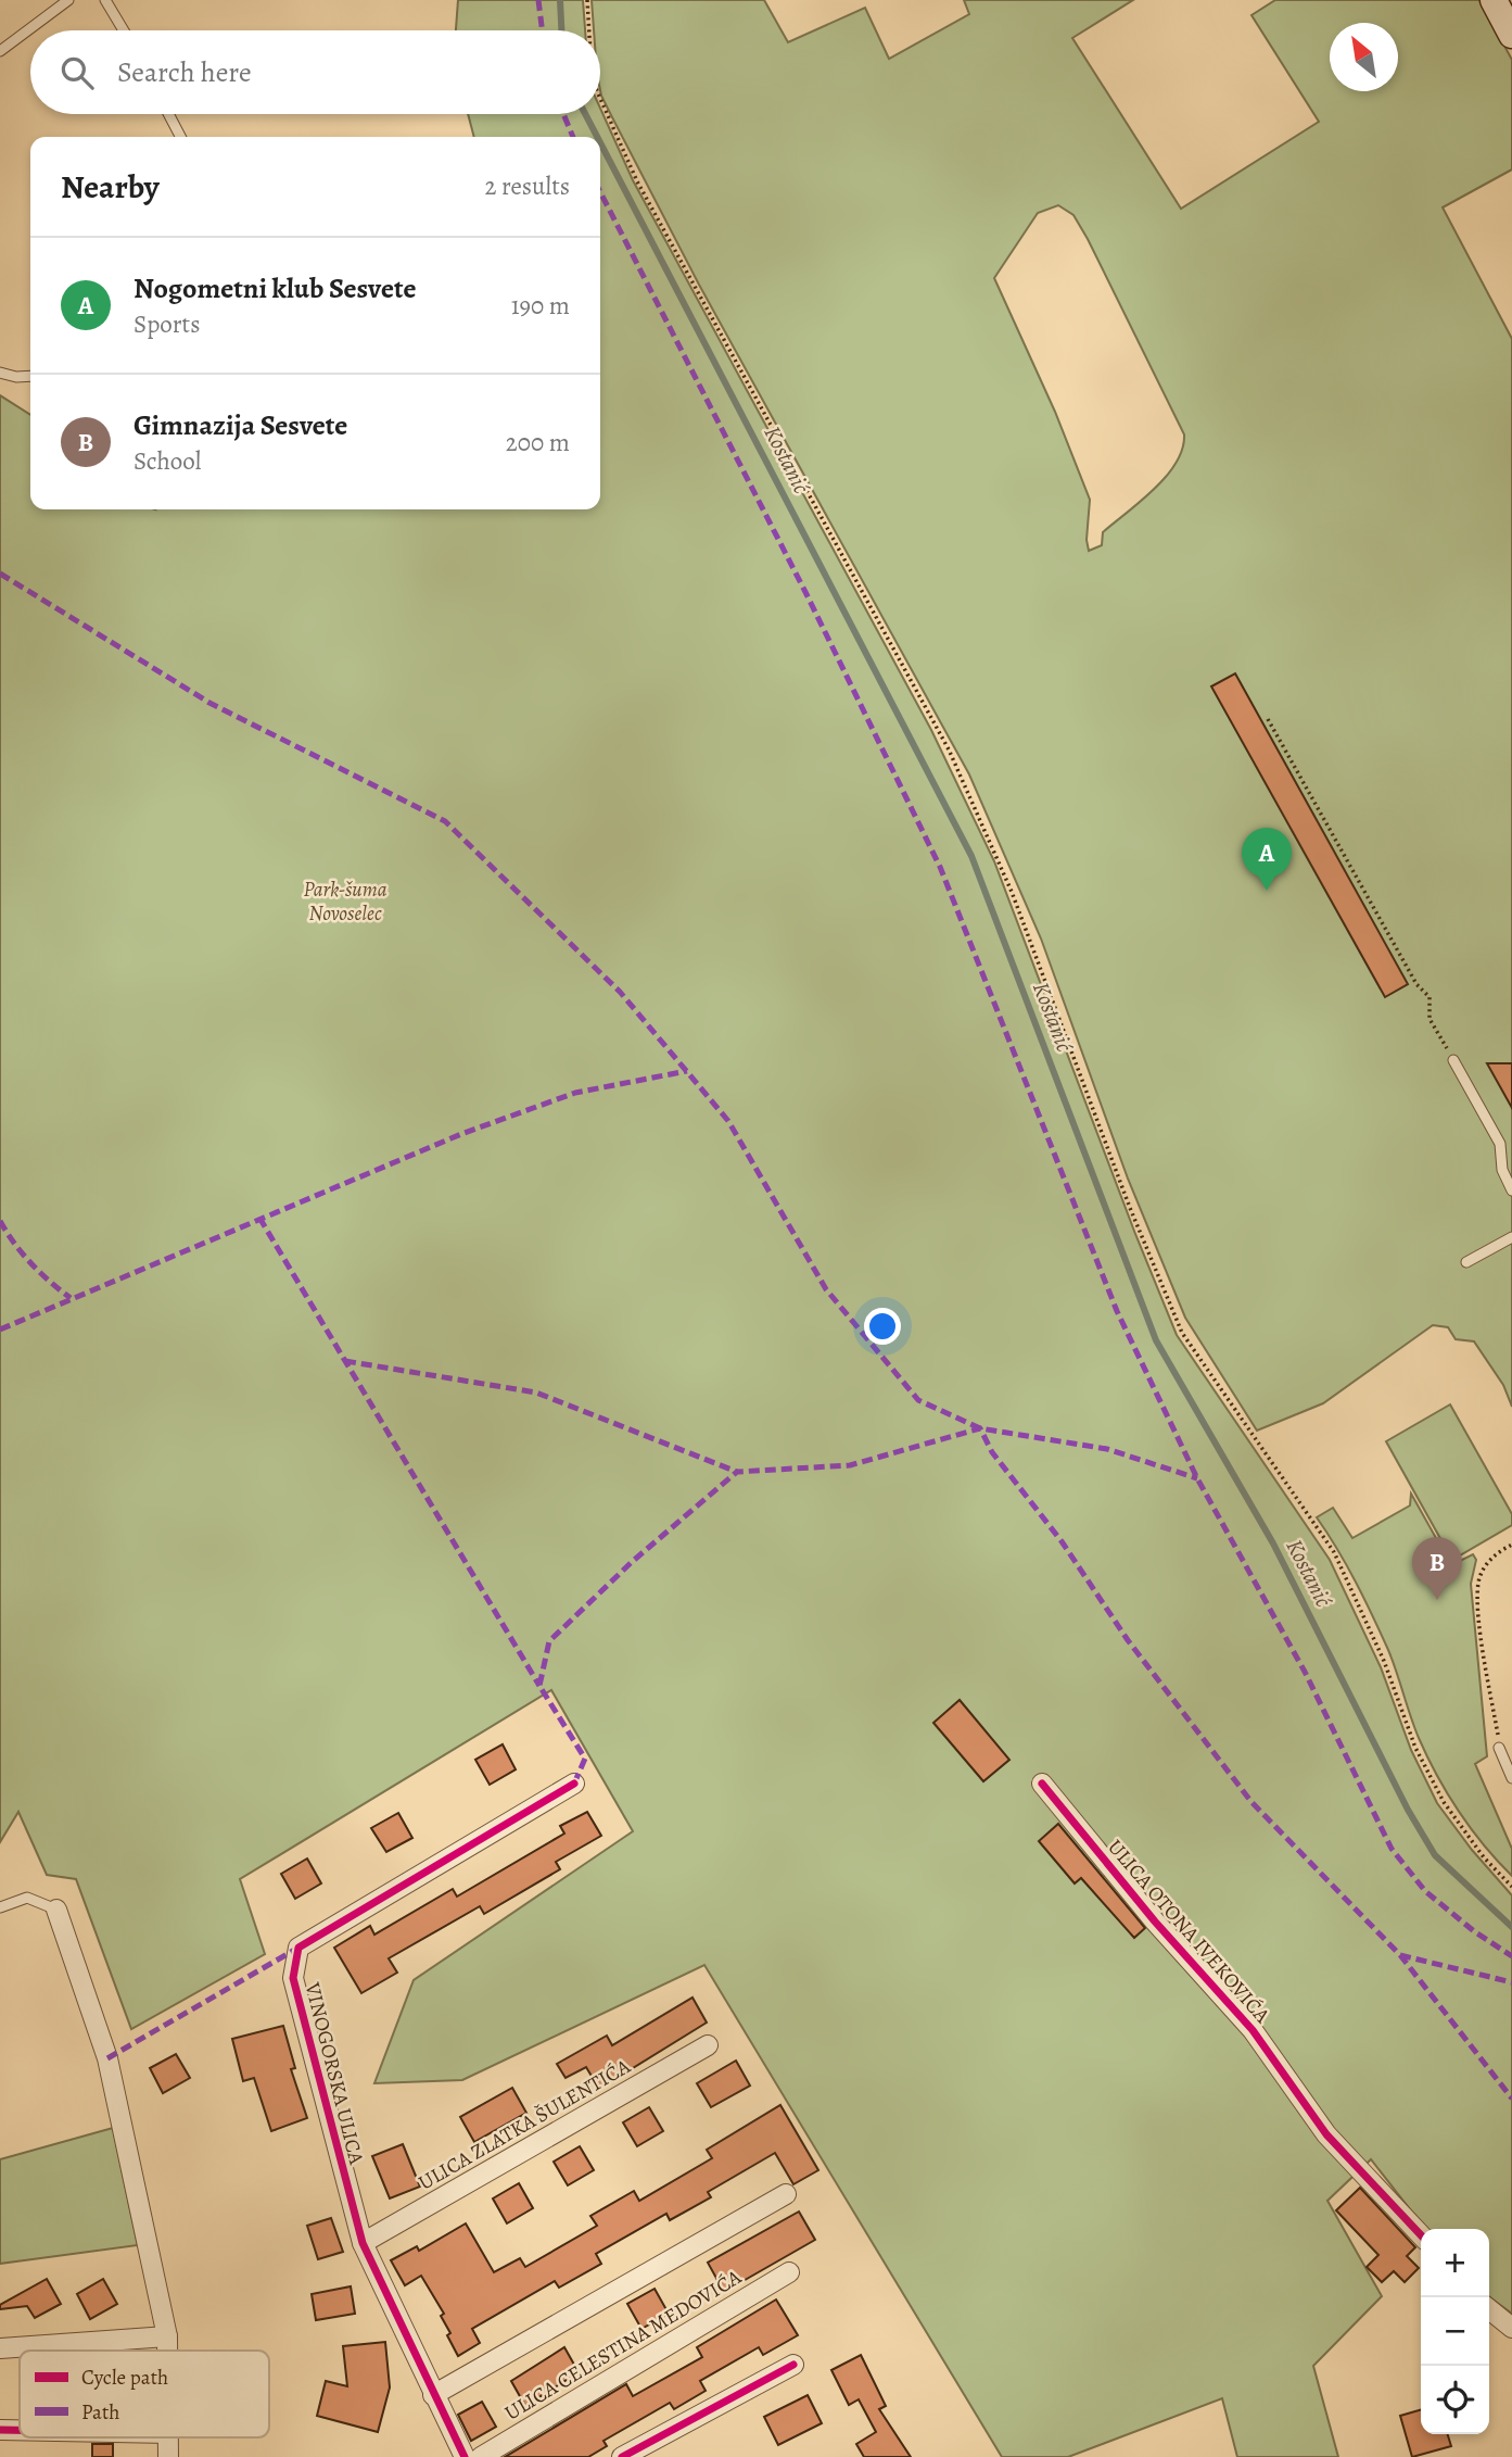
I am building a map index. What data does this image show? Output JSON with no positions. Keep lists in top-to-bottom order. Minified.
{"streets":{"street":["ULICA OTONA IVEKOVIĆA","VINOGORSKA ULICA","ULICA ZLATKA ŠULENTIĆA","ULICA CELESTINA MEDOVIĆA"]},"crossings":[["VINOGORSKA ULICA","ULICA ZLATKA ŠULENTIĆA"]],"water":["Kostanić"],"parks":["Park-šuma Novoselec"],"legend":["Cycle path","Path"],"north":"top left","page":{"search":"Search here","heading":["Nearby","2 results"],"list":[{"mark":"A","name":"Nogometni klub Sesvete","note":"Sports","value":"190 m"},{"mark":"B","name":"Gimnazija Sesvete","note":"School","value":"200 m"}],"pins":["A","B"],"map_buttons":["+","−"]}}
